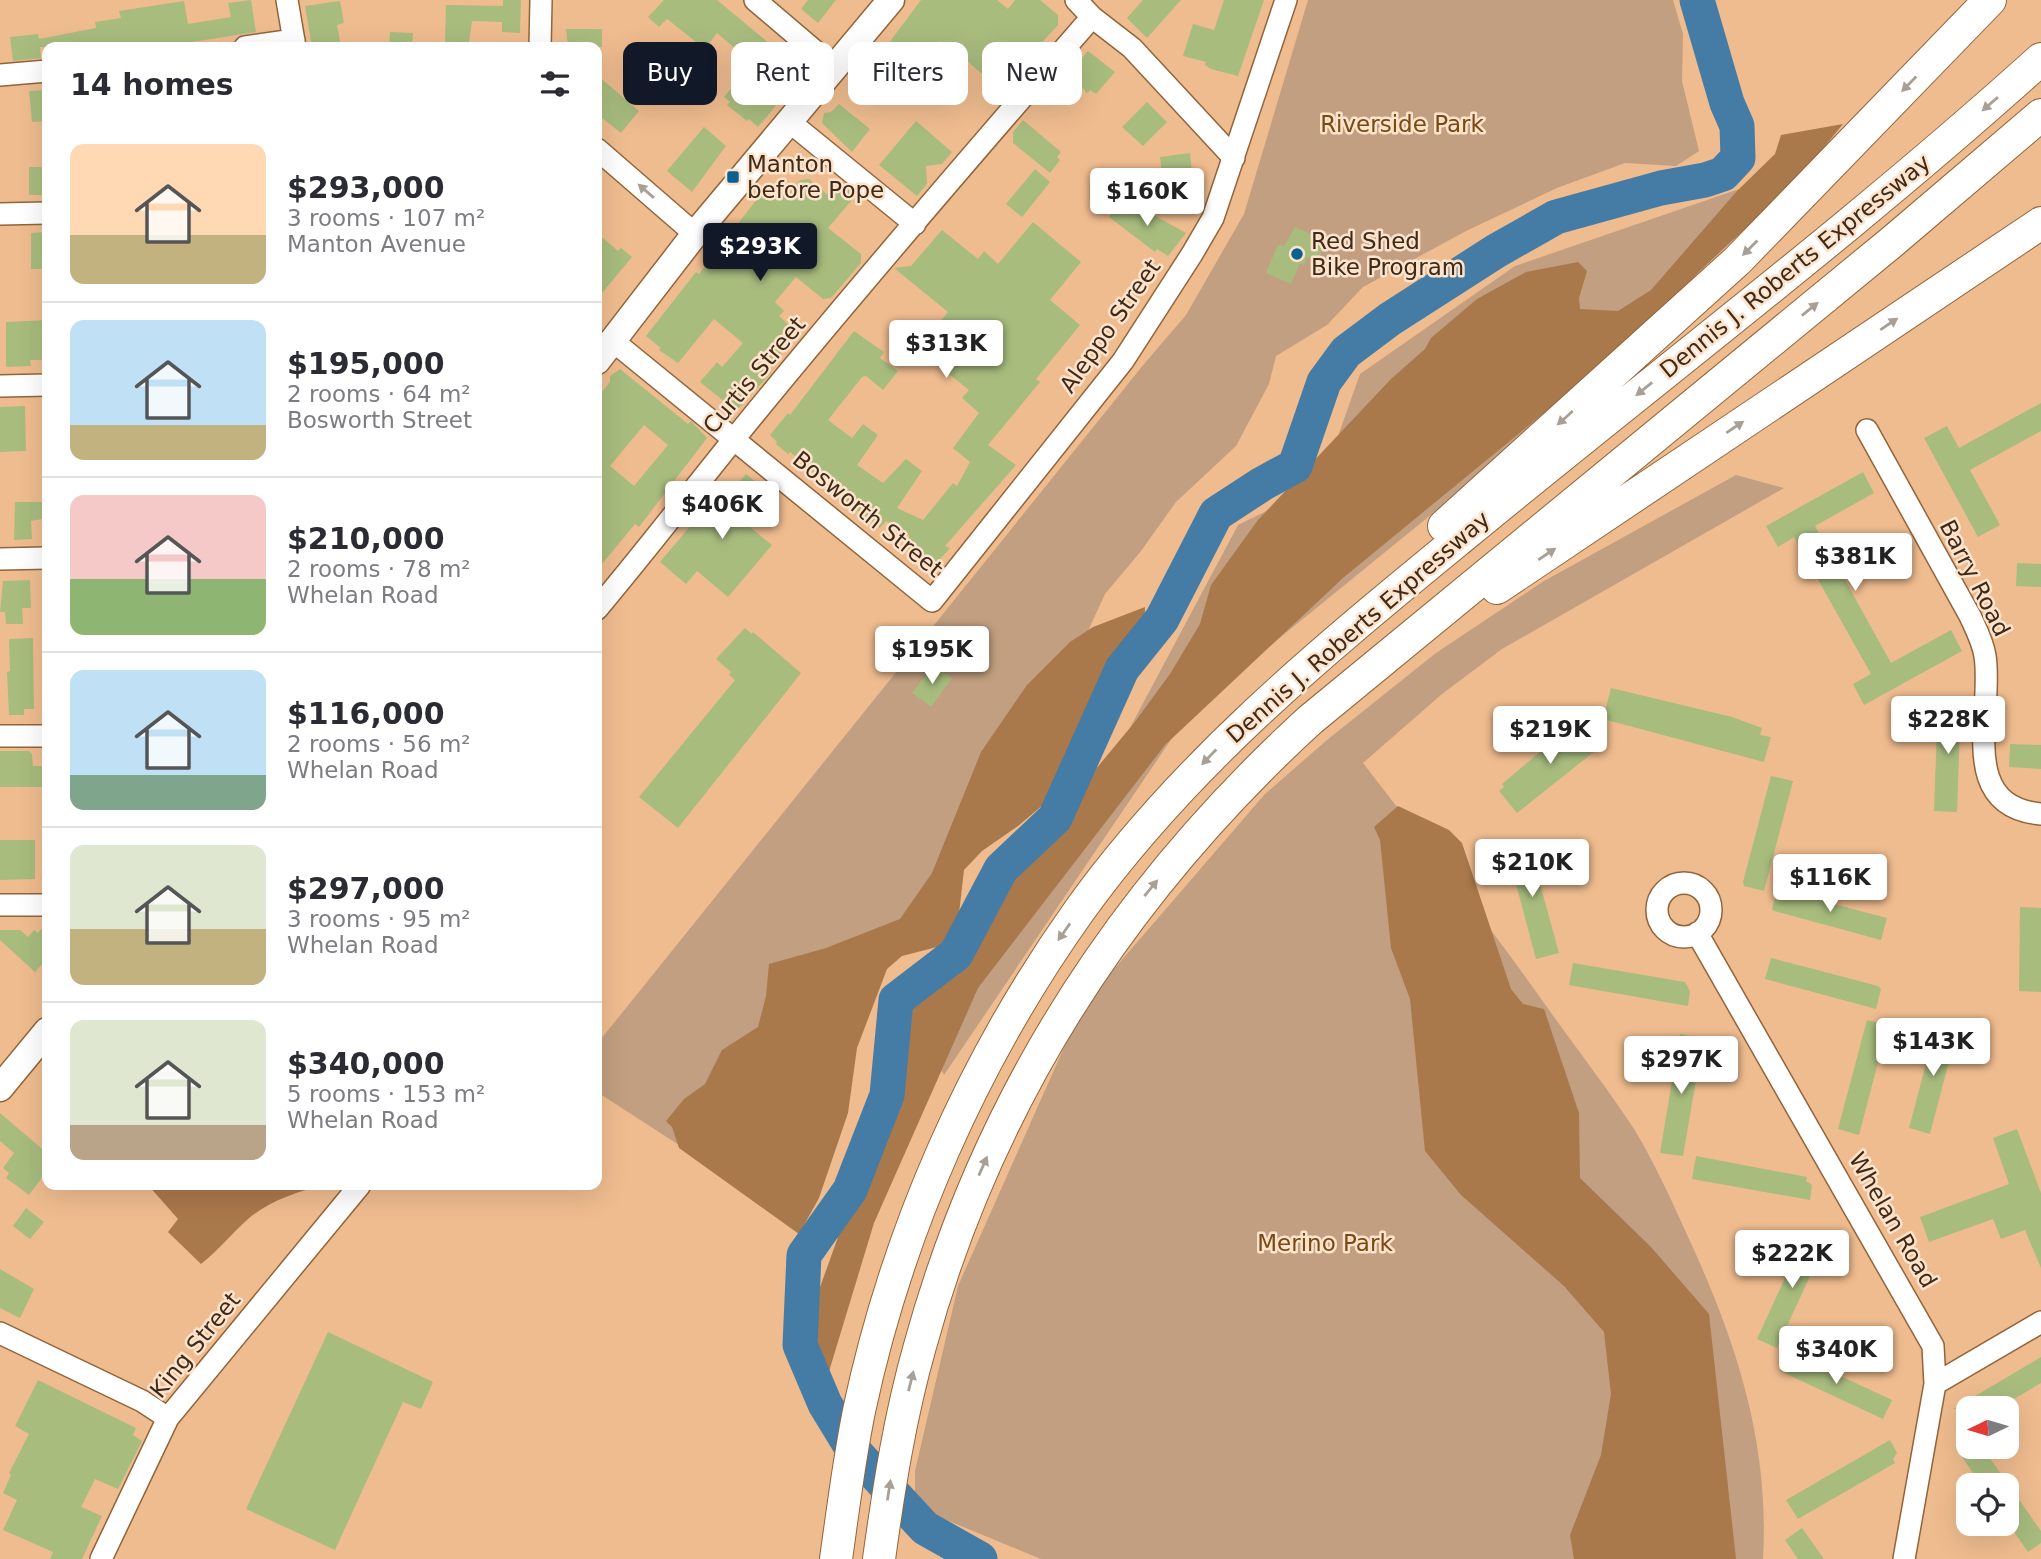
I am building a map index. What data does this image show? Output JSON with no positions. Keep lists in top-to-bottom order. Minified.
{"streets":{"highway":["Dennis J. Roberts Expressway"],"street":["Aleppo Street","Curtis Street","Bosworth Street","Barry Road","Whelan Road","King Street"]},"crossings":[["Aleppo Street","Bosworth Street"],["Curtis Street","Bosworth Street"]],"parks":["Riverside Park","Merino Park"],"places":{"transit":["Manton before Pope"],"other":["Red Shed Bike Program"]},"north":"left","page":{"chip":["Buy","Rent","Filters","New"],"heading":"14 homes","list":[{"name":"$293,000","note":"3 rooms · 107 m² · Manton Avenue"},{"name":"$195,000","note":"2 rooms · 64 m² · Bosworth Street"},{"name":"$210,000","note":"2 rooms · 78 m² · Whelan Road"},{"name":"$116,000","note":"2 rooms · 56 m² · Whelan Road"},{"name":"$297,000","note":"3 rooms · 95 m² · Whelan Road"},{"name":"$340,000","note":"5 rooms · 153 m² · Whelan Road"}],"price":["$160K","$293K","$313K","$406K","$381K","$195K","$228K","$219K","$210K","$116K","$143K","$297K","$222K","$340K"]}}
